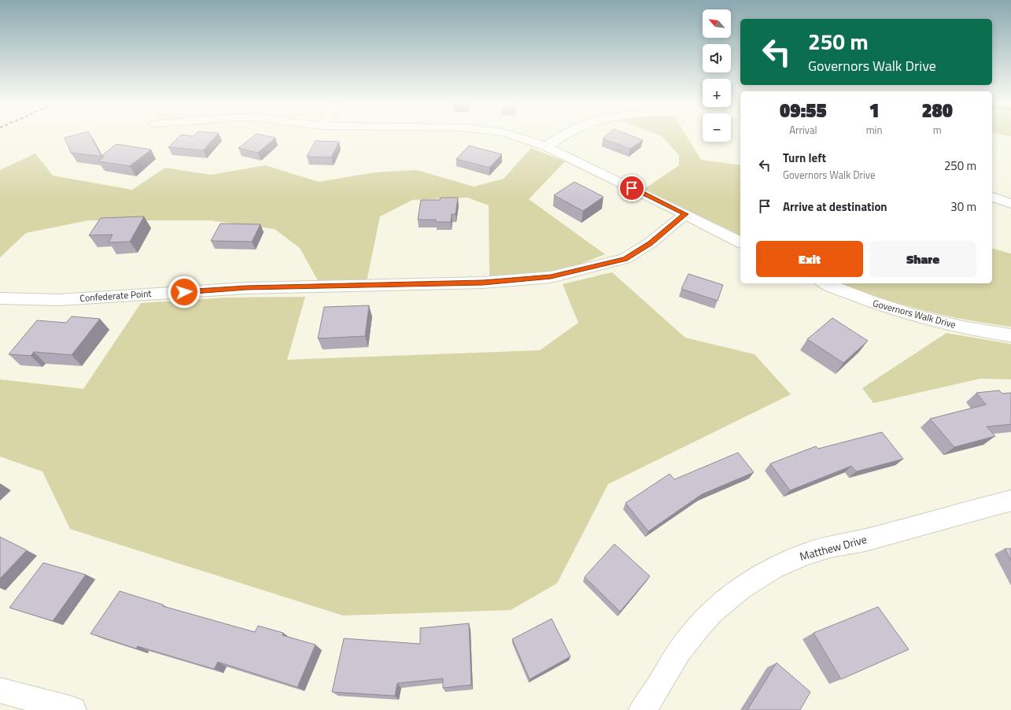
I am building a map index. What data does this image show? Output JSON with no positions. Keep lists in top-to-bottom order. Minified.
{"streets":{"street":["Confederate Point","Governors Walk Drive","Matthew Drive"]},"north":"top left","page":{"map_buttons":["+","−"],"turn":["250 m","Governors Walk Drive"],"eta":["09:55","Arrival","1","min","280","m"],"list":[{"name":"Turn left","note":"Governors Walk Drive","value":"250 m"},{"name":"Arrive at destination","value":"30 m"}],"buttons":["Exit","Share"]}}
